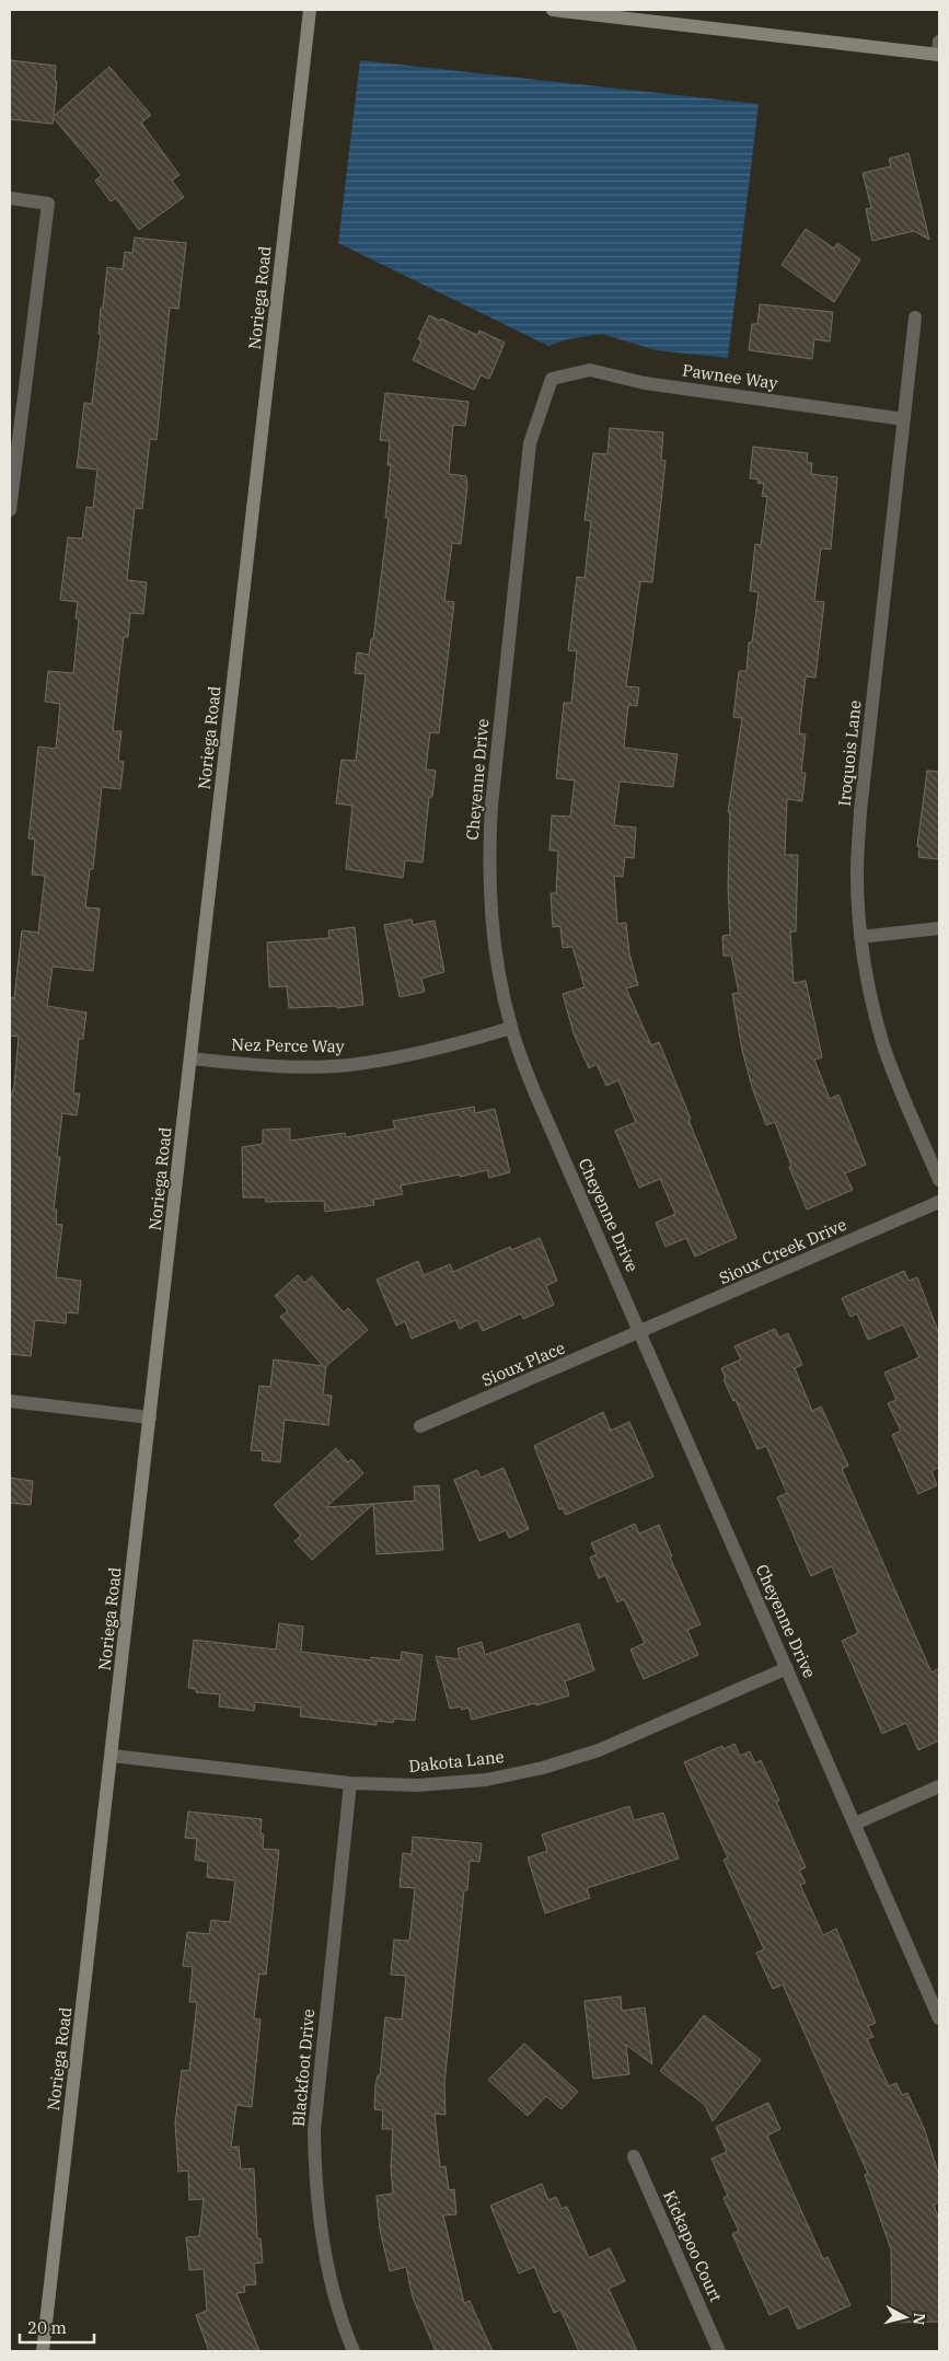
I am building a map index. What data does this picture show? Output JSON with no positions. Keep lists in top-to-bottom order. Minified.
{"streets":{"street":["Noriega Road","Pawnee Way","Iroquois Lane","Cheyenne Drive","Nez Perce Way","Sioux Creek Drive","Sioux Place","Dakota Lane","Blackfoot Drive","Kickapoo Court"]},"crossings":[["Noriega Road","Nez Perce Way"],["Noriega Road","Dakota Lane"],["Pawnee Way","Iroquois Lane"],["Pawnee Way","Cheyenne Drive"],["Cheyenne Drive","Nez Perce Way"],["Cheyenne Drive","Sioux Creek Drive"],["Cheyenne Drive","Sioux Place"],["Cheyenne Drive","Dakota Lane"],["Sioux Creek Drive","Sioux Place"],["Dakota Lane","Blackfoot Drive"]],"scale_bar":"20 m","north":"right"}
